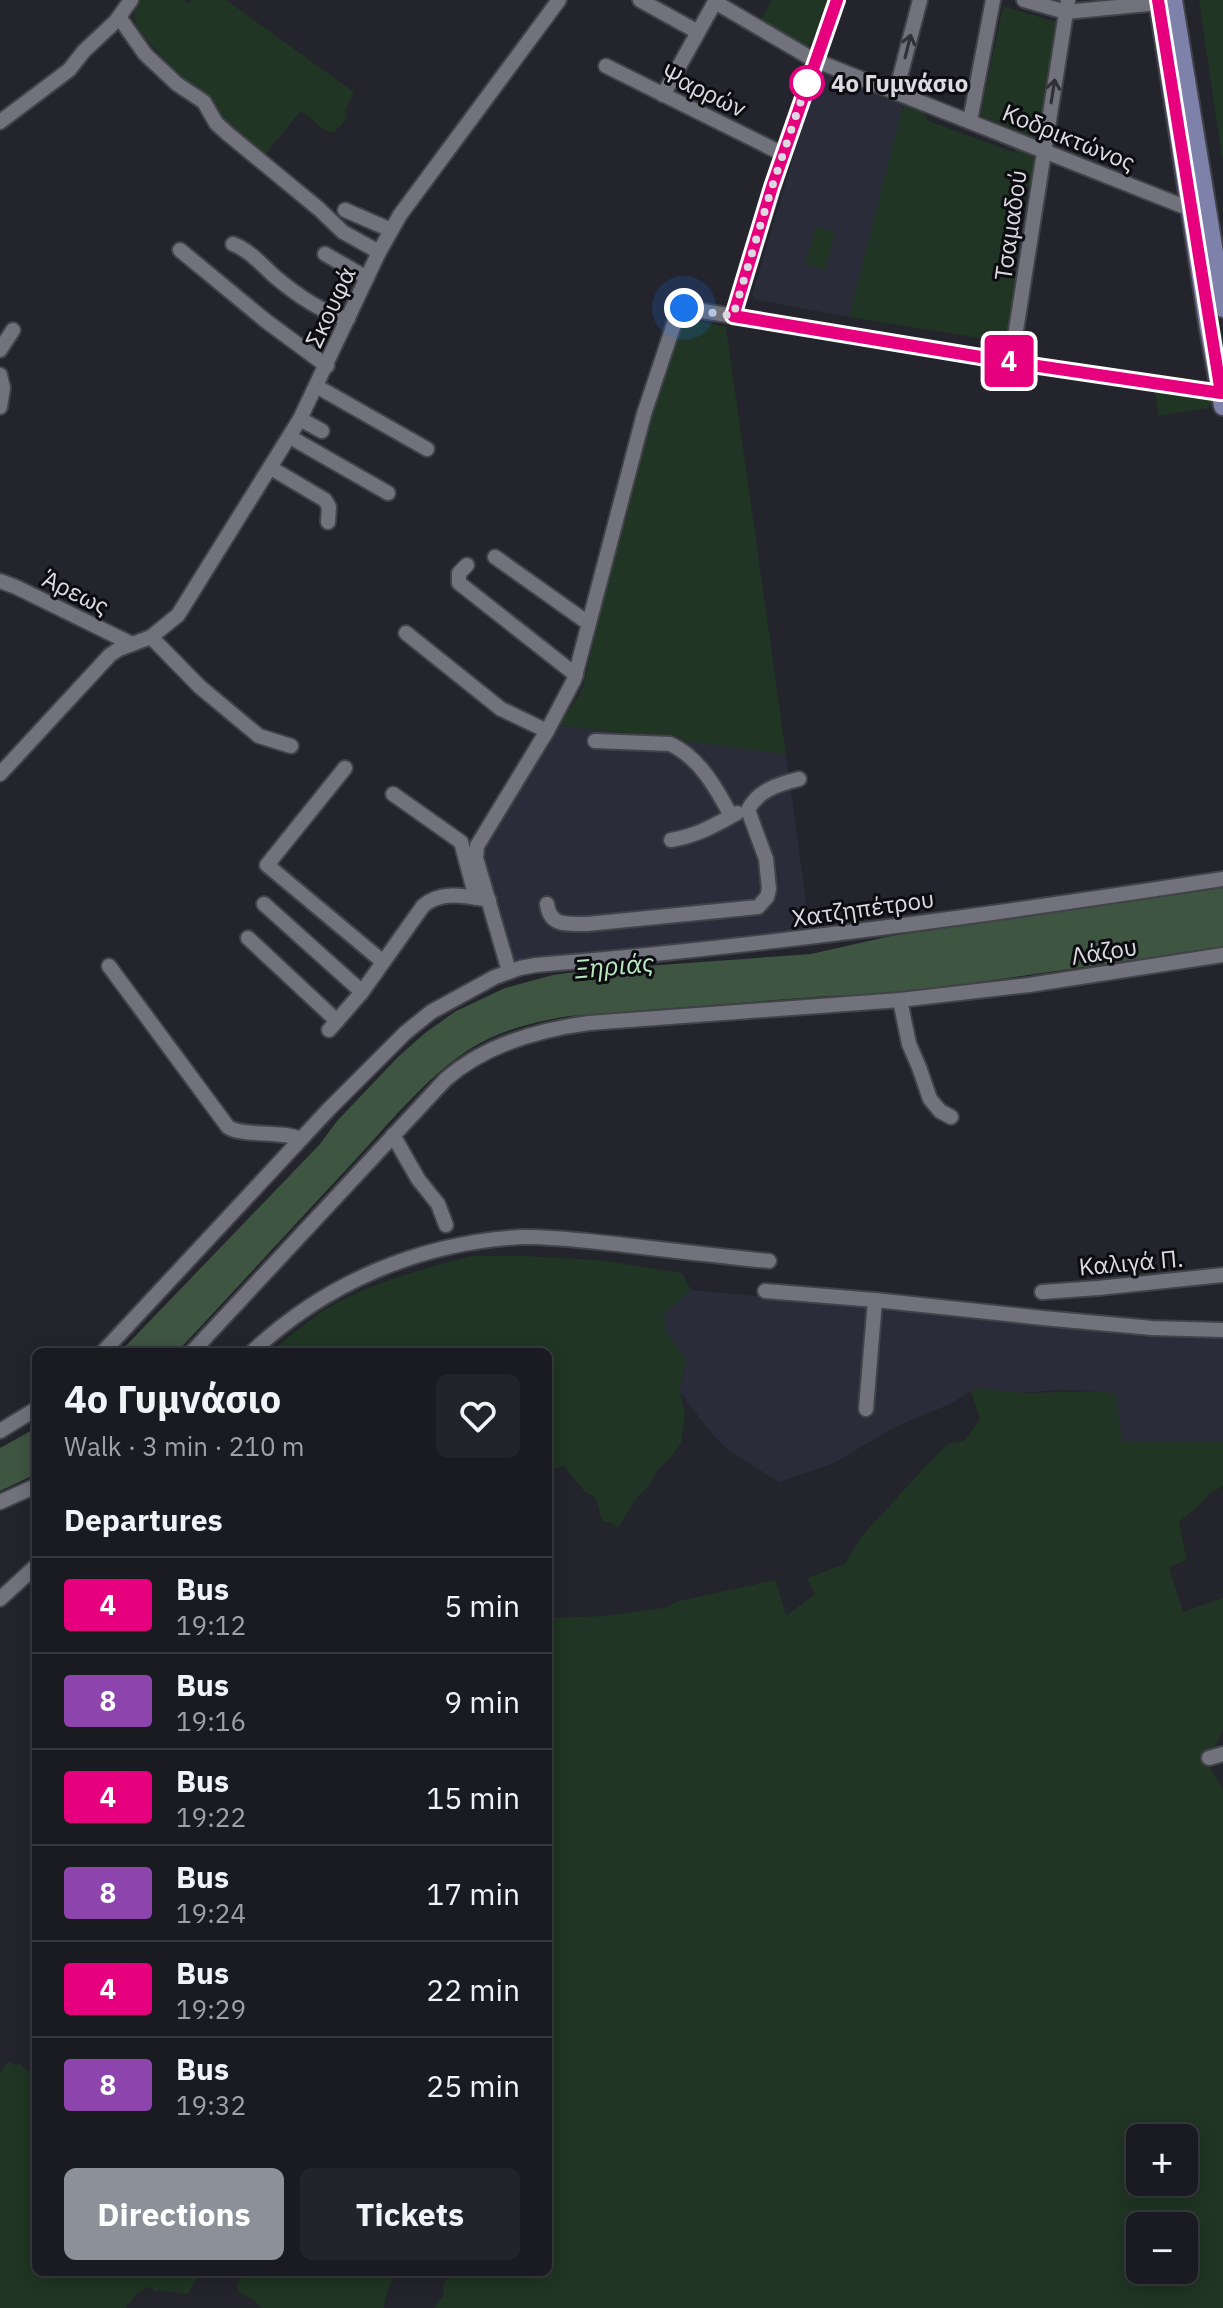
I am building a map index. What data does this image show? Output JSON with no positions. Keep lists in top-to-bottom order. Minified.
{"streets":{"street":["Ψαρρών","Κοδρικτώνος","Τσαμαδού","Σκουφά","Άρεως","Χατζηπέτρου","Λάζου","Καλιγά Π."]},"crossings":[["Κοδρικτώνος","Τσαμαδού"]],"water":["Ξηριάς"],"places":["4ο Γυμνάσιο"],"lines":["bus line 4"],"page":{"on_map":"4","heading":[["4ο Γυμνάσιο","Walk · 3 min · 210 m"],"Departures"],"list":[{"mark":"4","name":"Bus","note":"19:12","value":"5 min"},{"mark":"8","name":"Bus","note":"19:16","value":"9 min"},{"mark":"4","name":"Bus","note":"19:22","value":"15 min"},{"mark":"8","name":"Bus","note":"19:24","value":"17 min"},{"mark":"4","name":"Bus","note":"19:29","value":"22 min"},{"mark":"8","name":"Bus","note":"19:32","value":"25 min"}],"map_buttons":["+","−"],"buttons":["Directions","Tickets"]}}
